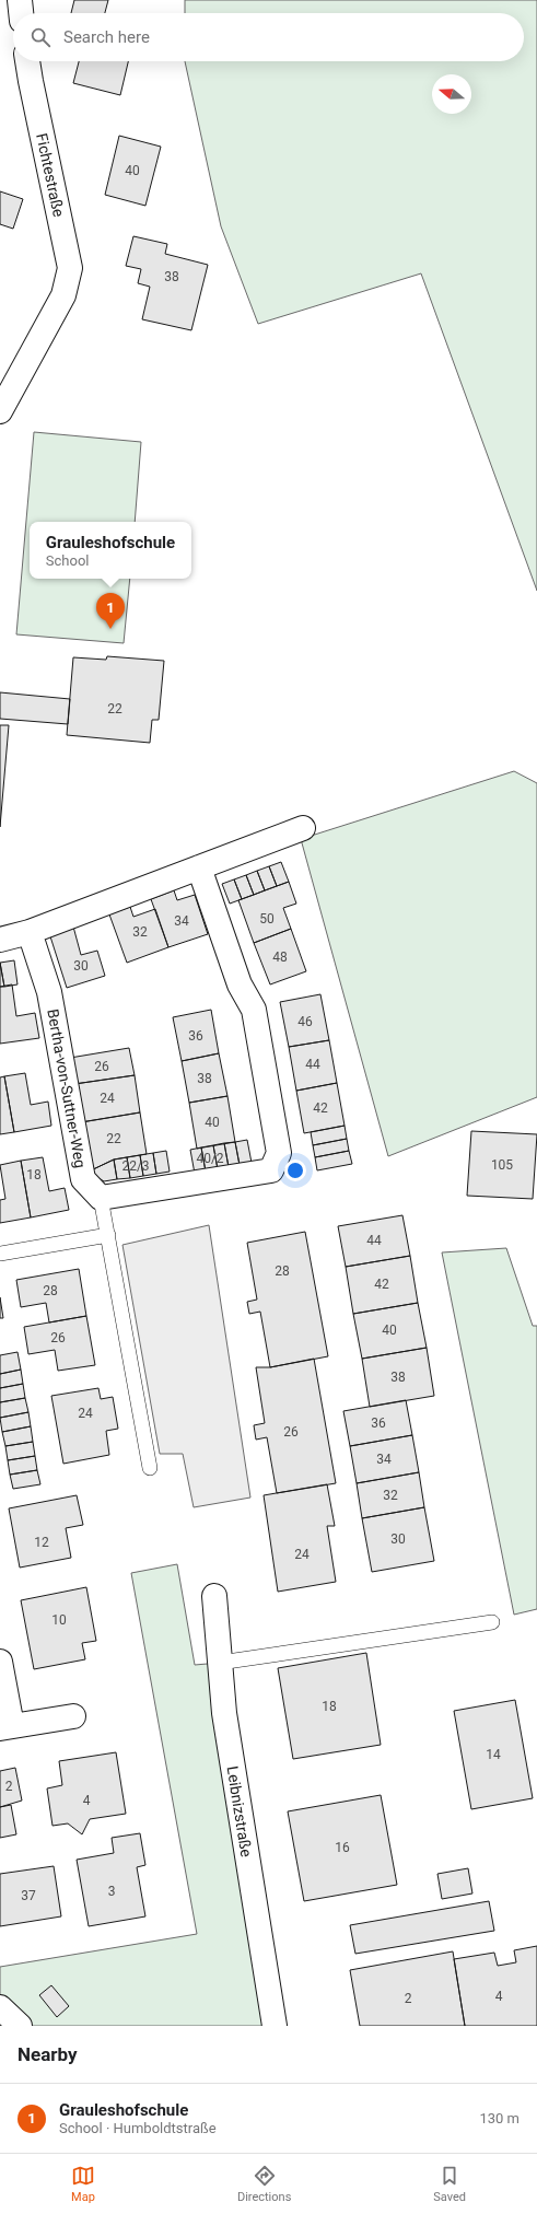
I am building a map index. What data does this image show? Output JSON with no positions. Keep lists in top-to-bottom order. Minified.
{"streets":{"street":["Fichtestraße","Bertha-von-Suttner-Weg","Leibnizstraße"]},"house_numbers":["40","38","22","50","34","32","48","30","46","36","44","26","38","24","42","40","22","40/2","105","22/3","18","44","28","42","28","40","26","38","24","36","26","34","32","30","12","24","10","18","14","2","4","16","3","37","4","2"],"north":"left","page":{"search":"Search here","popup":["Grauleshofschule","School"],"pins":"1","heading":"Nearby","list":[{"mark":"1","name":"Grauleshofschule","note":"School · Humboldtstraße","value":"130 m"}],"nav":["Map","Directions","Saved"]}}
